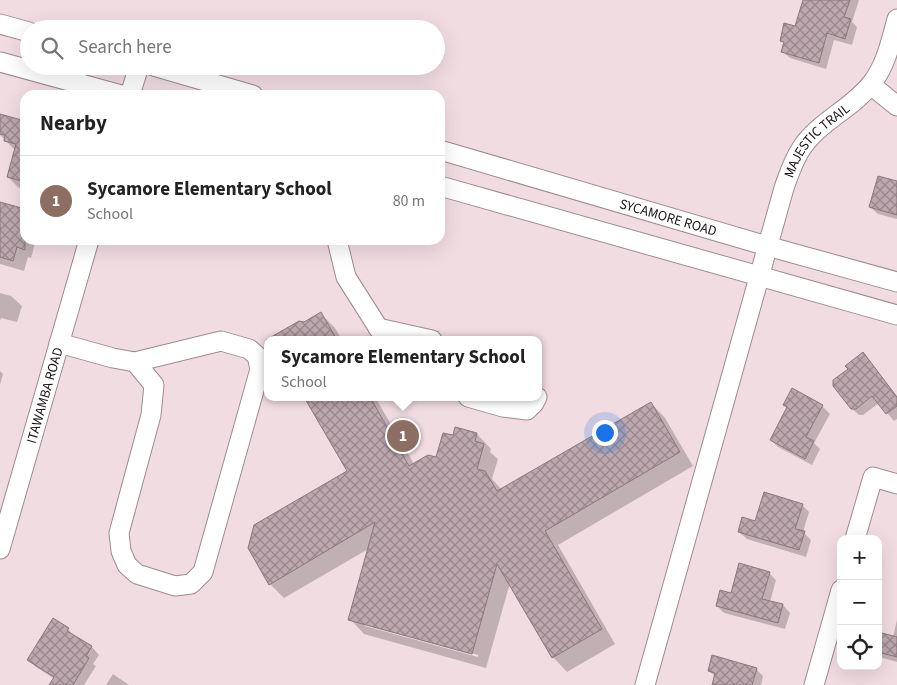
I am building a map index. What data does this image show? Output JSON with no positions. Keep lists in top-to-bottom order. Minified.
{"streets":{"street":["MAJESTIC TRAIL","SYCAMORE ROAD","ITAWAMBA ROAD"]},"crossings":[["MAJESTIC TRAIL","SYCAMORE ROAD"]],"page":{"search":"Search here","heading":"Nearby","list":[{"mark":"1","name":"Sycamore Elementary School","note":"School","value":"80 m"}],"popup":["Sycamore Elementary School","School"],"pins":"1","map_buttons":["+","−"]}}
